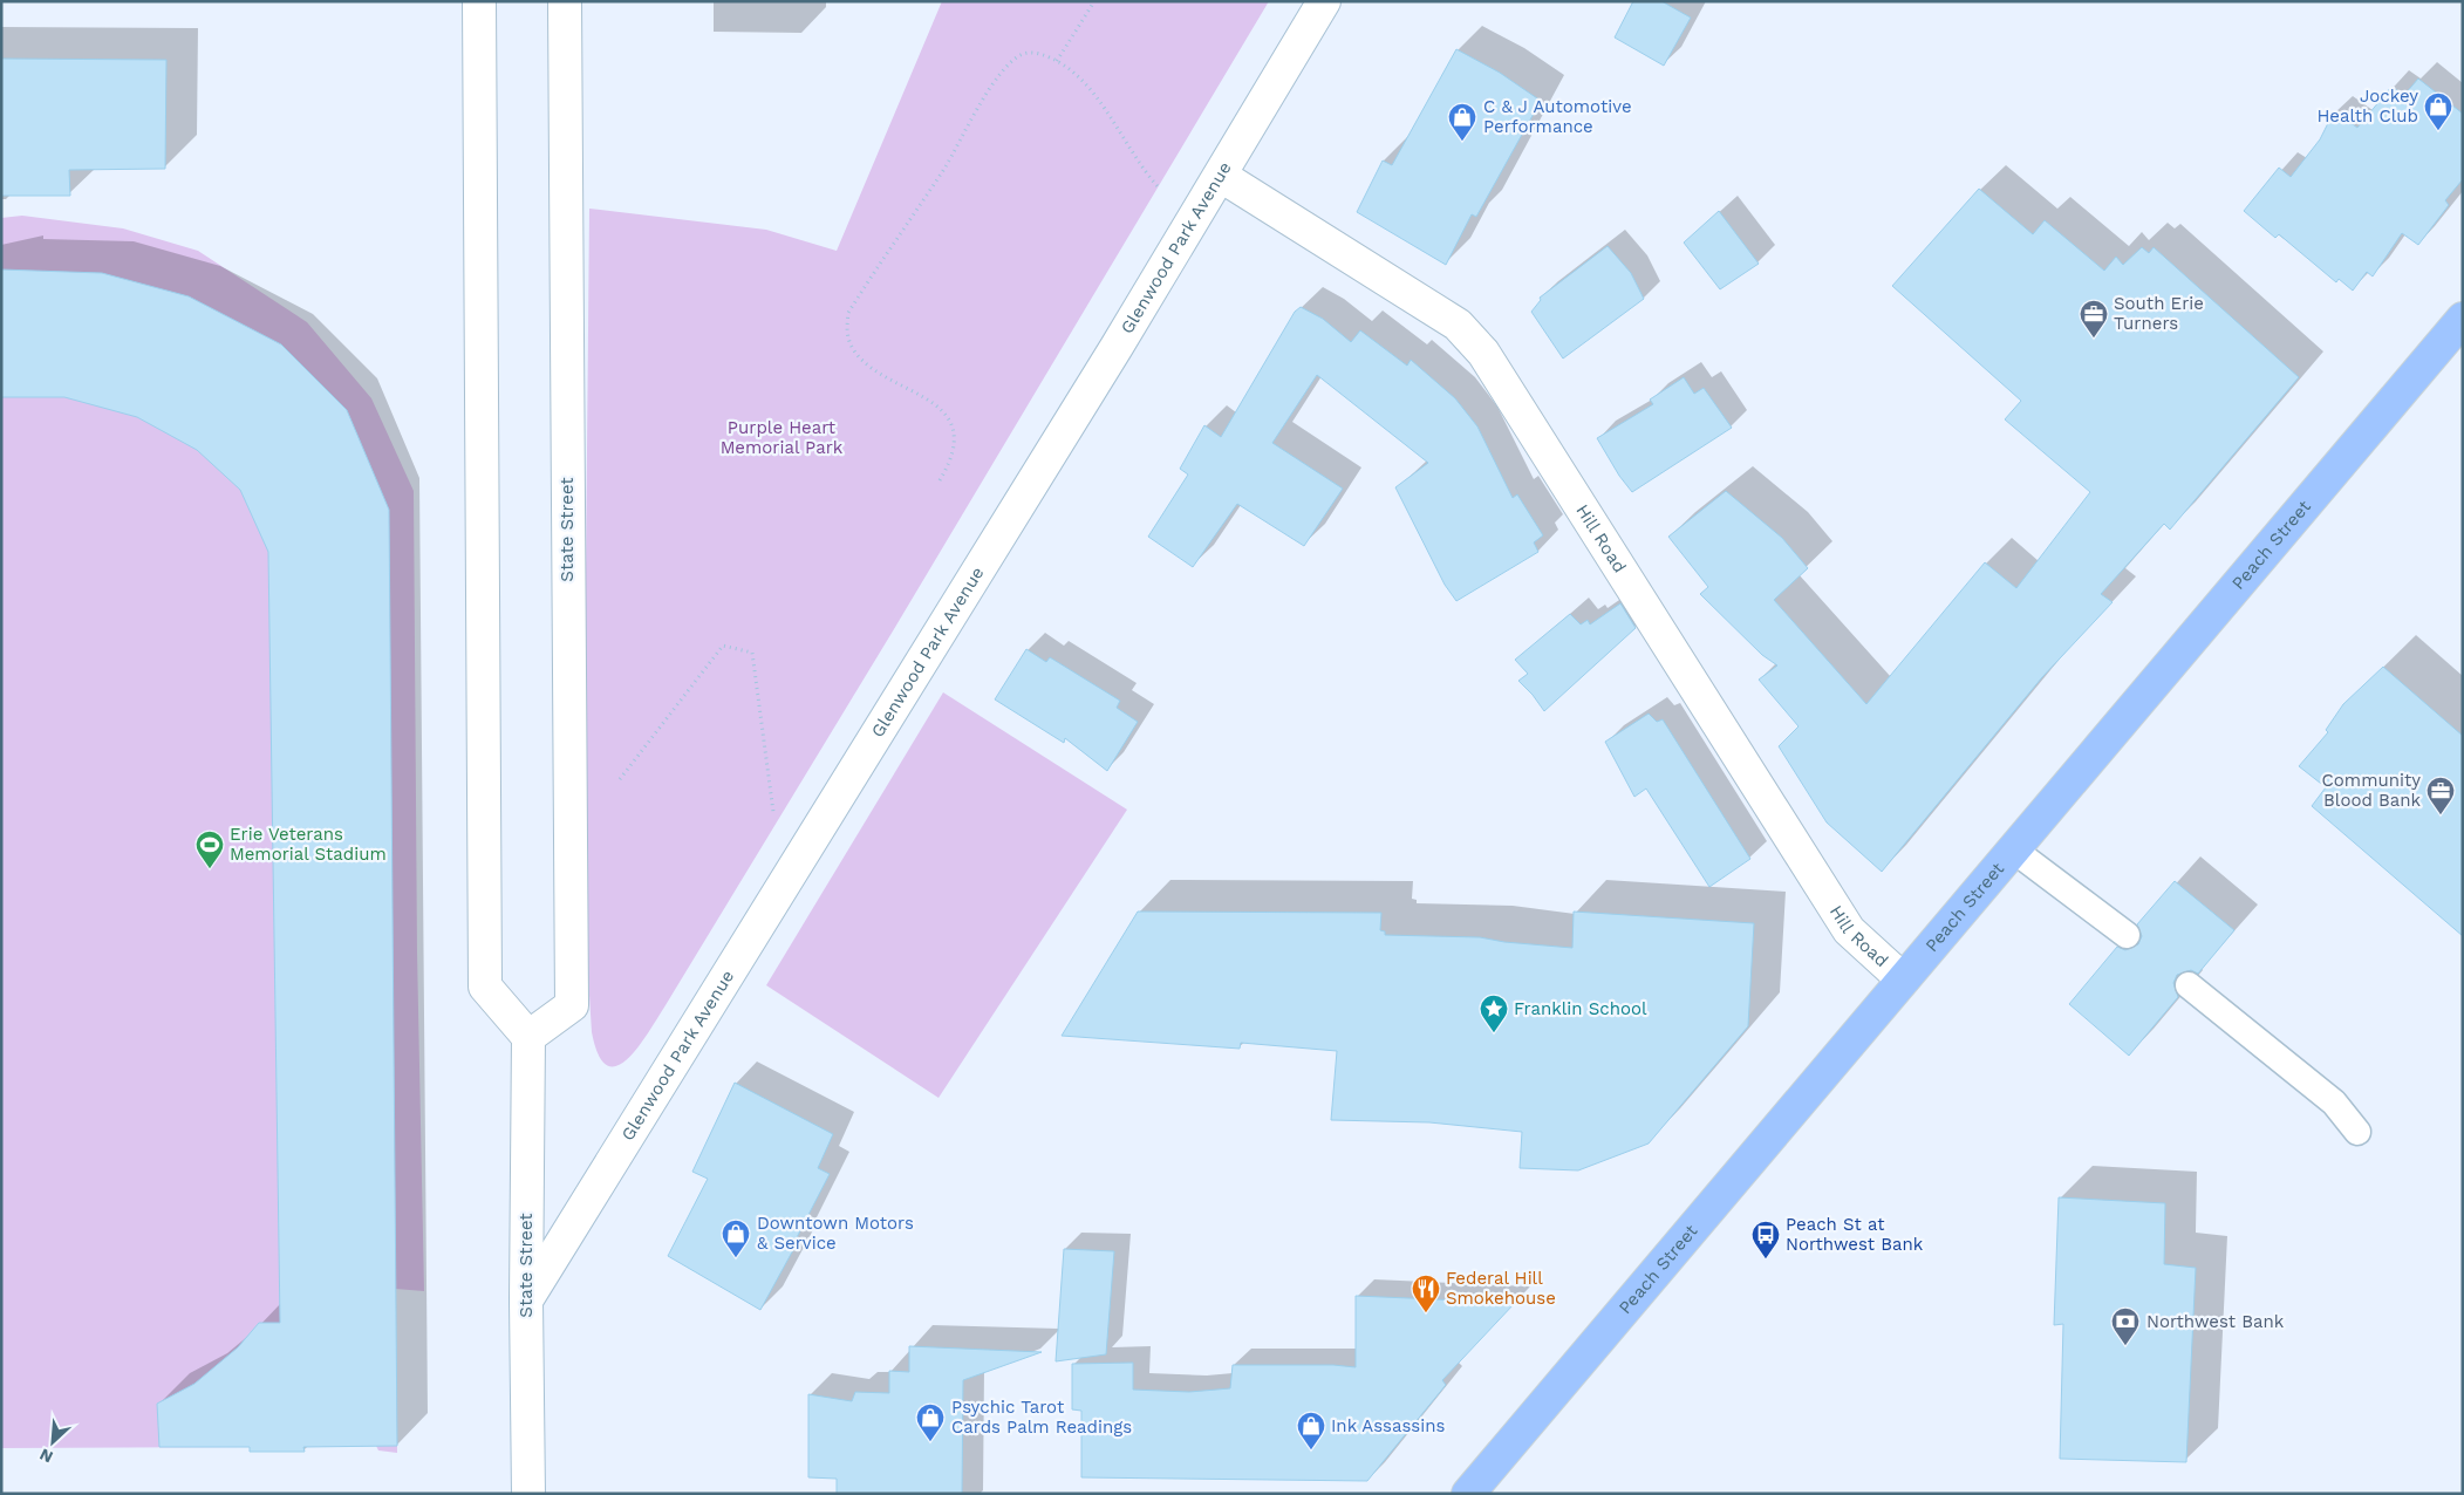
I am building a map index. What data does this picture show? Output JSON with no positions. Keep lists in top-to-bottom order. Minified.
{"streets":{"main road":["Peach Street"],"street":["Glenwood Park Avenue","State Street","Hill Road"]},"crossings":[["Glenwood Park Avenue","State Street"],["Glenwood Park Avenue","Hill Road"],["Hill Road","Peach Street"]],"parks":["Purple Heart Memorial Park"],"places":{"shop":["Jockey Health Club","C & J Automotive Performance","Downtown Motors & Service","Psychic Tarot Cards Palm Readings","Ink Assassins"],"office":["South Erie Turners","Community Blood Bank"],"sports":["Erie Veterans Memorial Stadium"],"place":["Franklin School"],"bus stop":["Peach St at Northwest Bank"],"restaurant":["Federal Hill Smokehouse"],"bank":["Northwest Bank"]},"north":"bottom left"}
